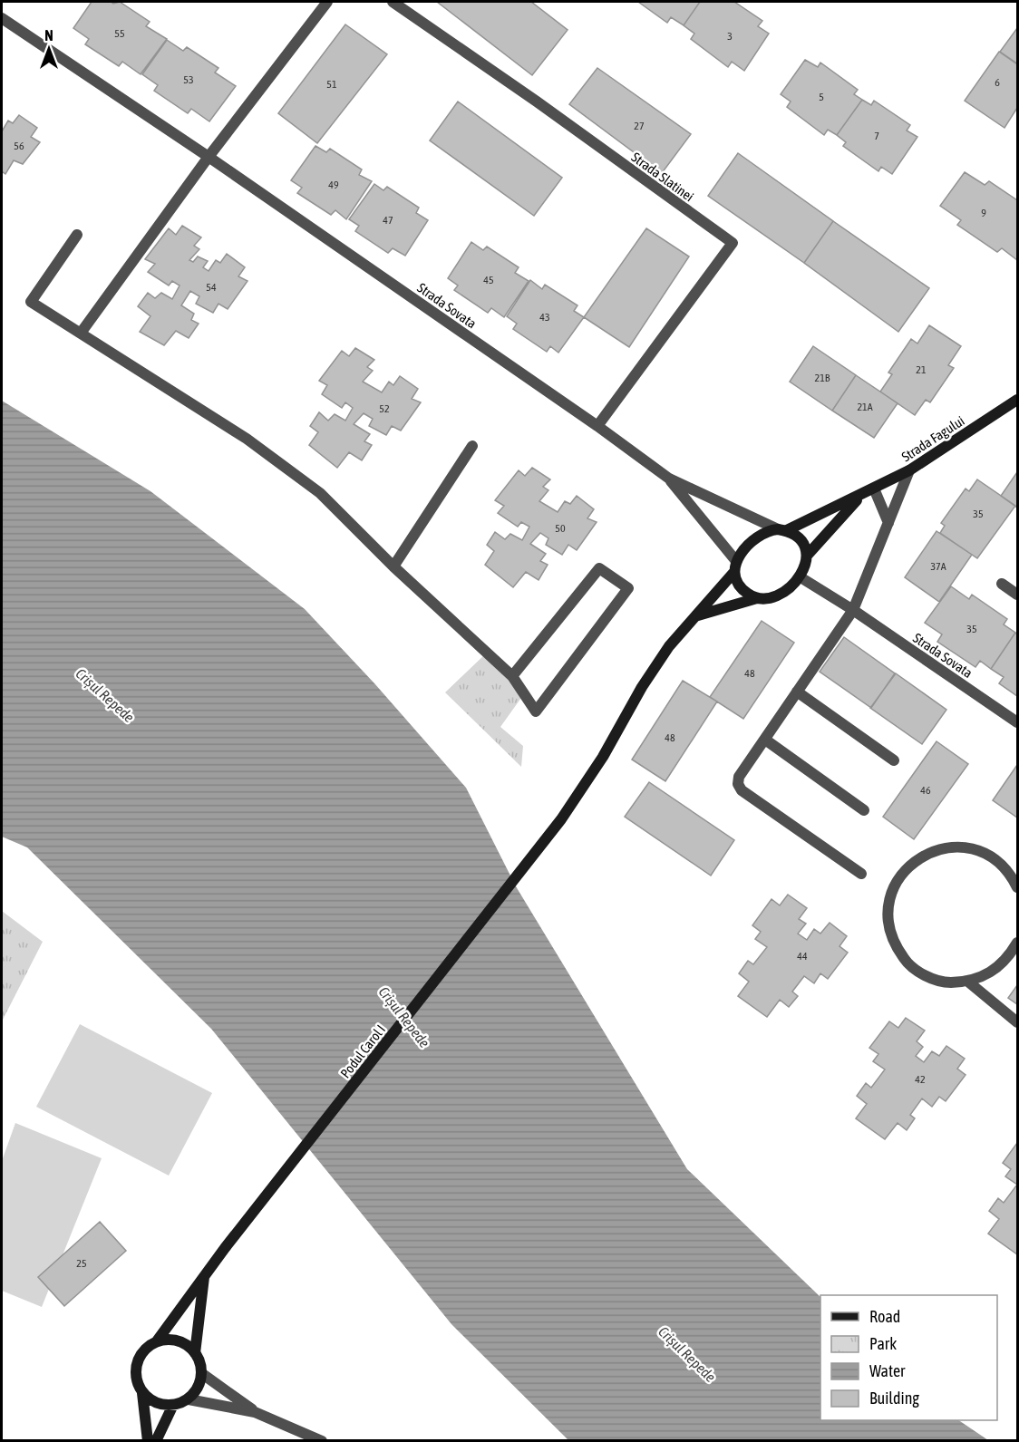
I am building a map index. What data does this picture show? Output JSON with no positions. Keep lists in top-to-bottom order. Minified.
{"streets":{"street":["Strada Slatinei","Strada Sovata","Strada Fagului","Podul Carol I"]},"crossings":[["Strada Slatinei","Strada Sovata"],["Strada Sovata","Strada Fagului"],["Strada Fagului","Podul Carol I"]],"water":["Crișul Repede"],"house_numbers":["55","3","53","6","51","5","27","7","56","49","9","47","45","54","43","21","21B","21A","52","35","50","37A","35","48","48","46","44","42","25"],"legend":["Road","Park","Water","Building"],"north":"top"}
